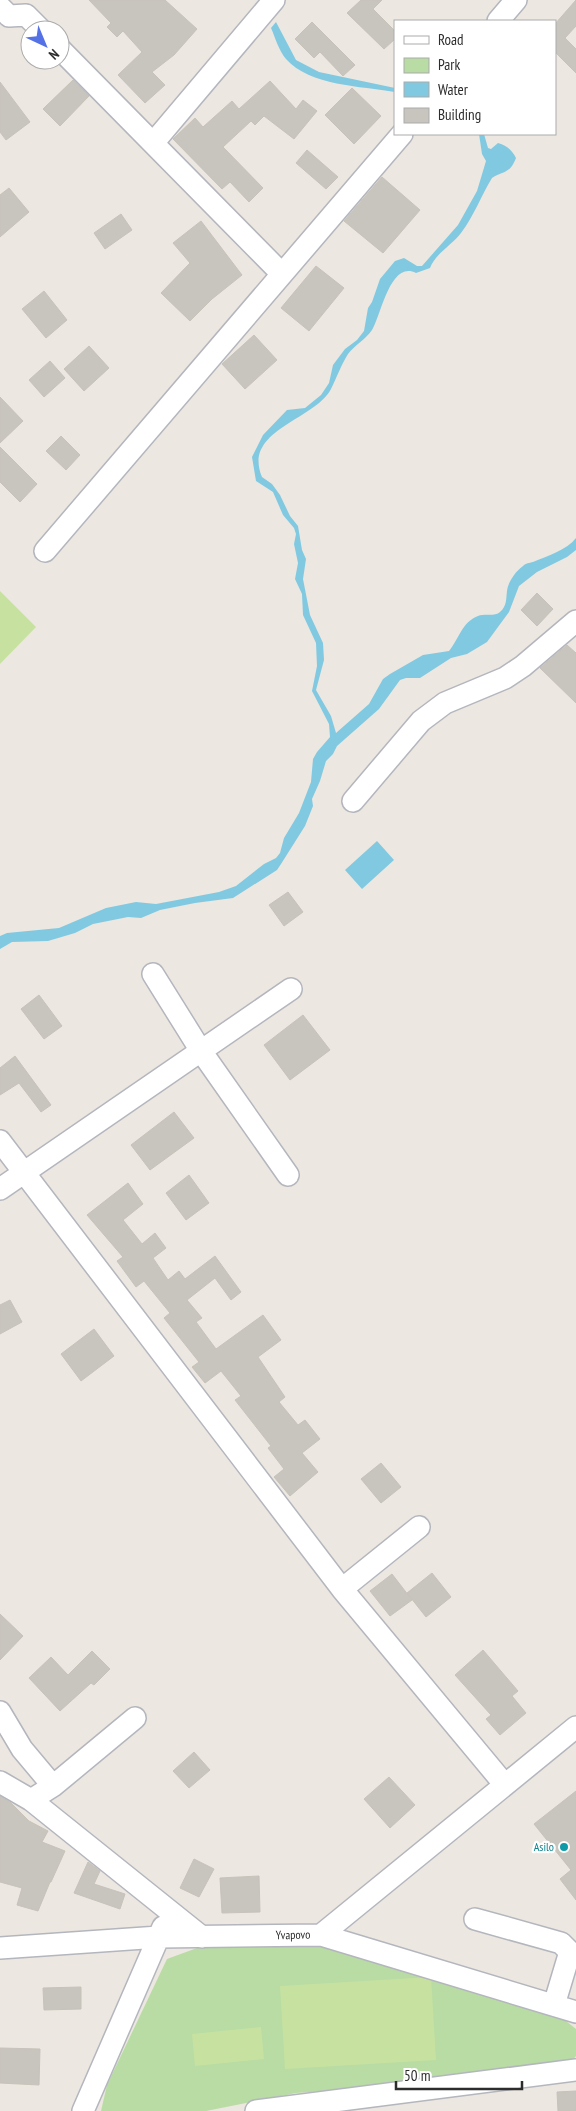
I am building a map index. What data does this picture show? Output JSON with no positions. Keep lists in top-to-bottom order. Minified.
{"streets":{"street":["Yvapovo"]},"places":["Asilo"],"legend":["Road","Park","Water","Building"],"scale_bar":"50 m","north":"bottom right"}
